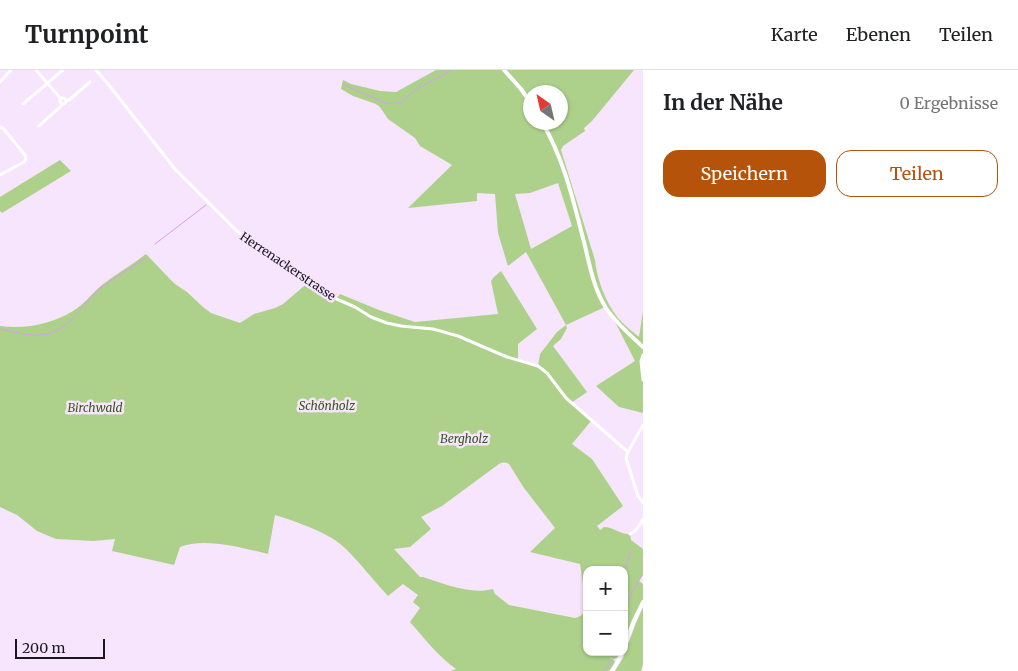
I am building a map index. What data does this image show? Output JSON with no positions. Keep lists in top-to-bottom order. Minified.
{"streets":{"street":["Herrenackerstrasse"]},"parks":["Schönholz","Birchwald","Bergholz"],"scale_bar":"200 m","north":"top left","page":{"header":"Turnpoint","nav":["Karte","Ebenen","Teilen"],"heading":["In der Nähe","0 Ergebnisse"],"buttons":["Speichern","Teilen"],"map_buttons":["+","−"],"scale":"200 m"}}
